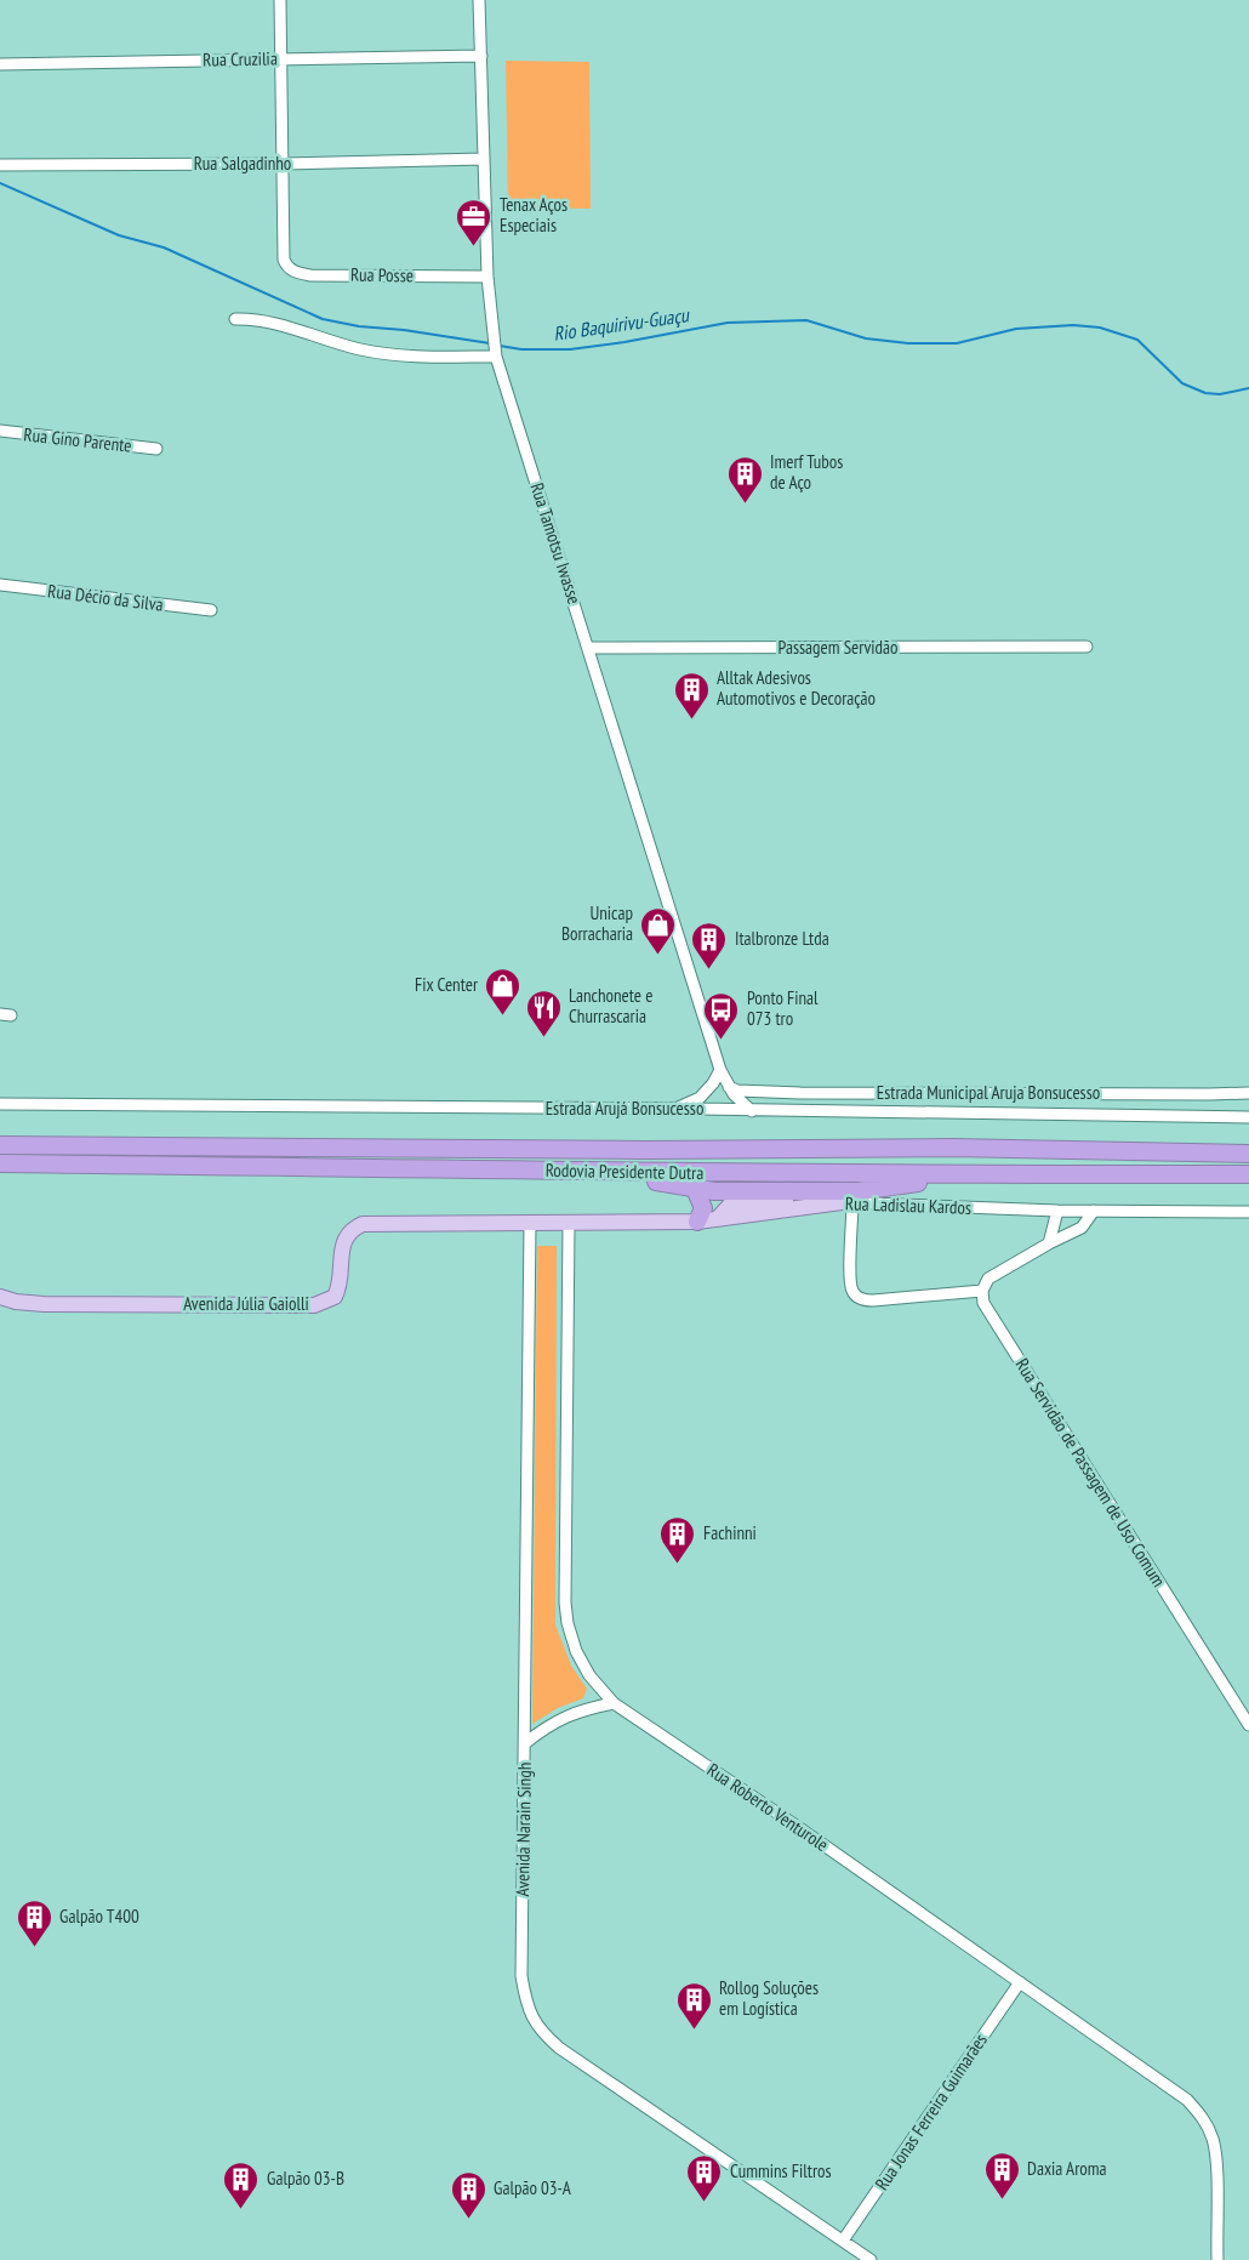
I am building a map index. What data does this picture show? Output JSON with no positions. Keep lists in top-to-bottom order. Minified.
{"streets":{"highway":["Rodovia Presidente Dutra"],"main road":["Avenida Júlia Gaiolli"],"street":["Rua Cruzilia","Rua Salgadinho","Rua Posse","Rua Gino Parente","Rua Tamotsu Iwasse","Rua Décio da Silva","Passagem Servidão","Estrada Municipal Aruja Bonsucesso","Estrada Arujá Bonsucesso","Rua Ladislau Kardos","Rua Servidão de Passagem de Uso Comum","Rua Roberto Venturole","Avenida Narain Singh","Rua Jonas Ferreira Guimarães"]},"crossings":[["Rua Cruzilia","Rua Tamotsu Iwasse"],["Rua Salgadinho","Rua Posse"],["Rua Salgadinho","Rua Tamotsu Iwasse"],["Rua Posse","Rua Tamotsu Iwasse"],["Rua Tamotsu Iwasse","Passagem Servidão"],["Rua Tamotsu Iwasse","Estrada Municipal Aruja Bonsucesso"],["Rua Tamotsu Iwasse","Estrada Arujá Bonsucesso"],["Avenida Júlia Gaiolli","Rua Roberto Venturole"],["Avenida Júlia Gaiolli","Avenida Narain Singh"],["Rua Roberto Venturole","Rua Jonas Ferreira Guimarães"],["Avenida Narain Singh","Rua Jonas Ferreira Guimarães"]],"water":["Rio Baquirivu-Guaçu"],"places":{"office":["Tenax Aços Especiais"],"building":["Imerf Tubos de Aço","Alltak Adesivos Automotivos e Decoração","Italbronze Ltda","Fachinni","Galpão T400","Rollog Soluções em Logística","Daxia Aroma","Cummins Filtros","Galpão 03-B","Galpão 03-A"],"shop":["Unicap Borracharia","Fix Center"],"restaurant":["Lanchonete e Churrascaria"],"bus stop":["Ponto Final 073 tro"]}}
